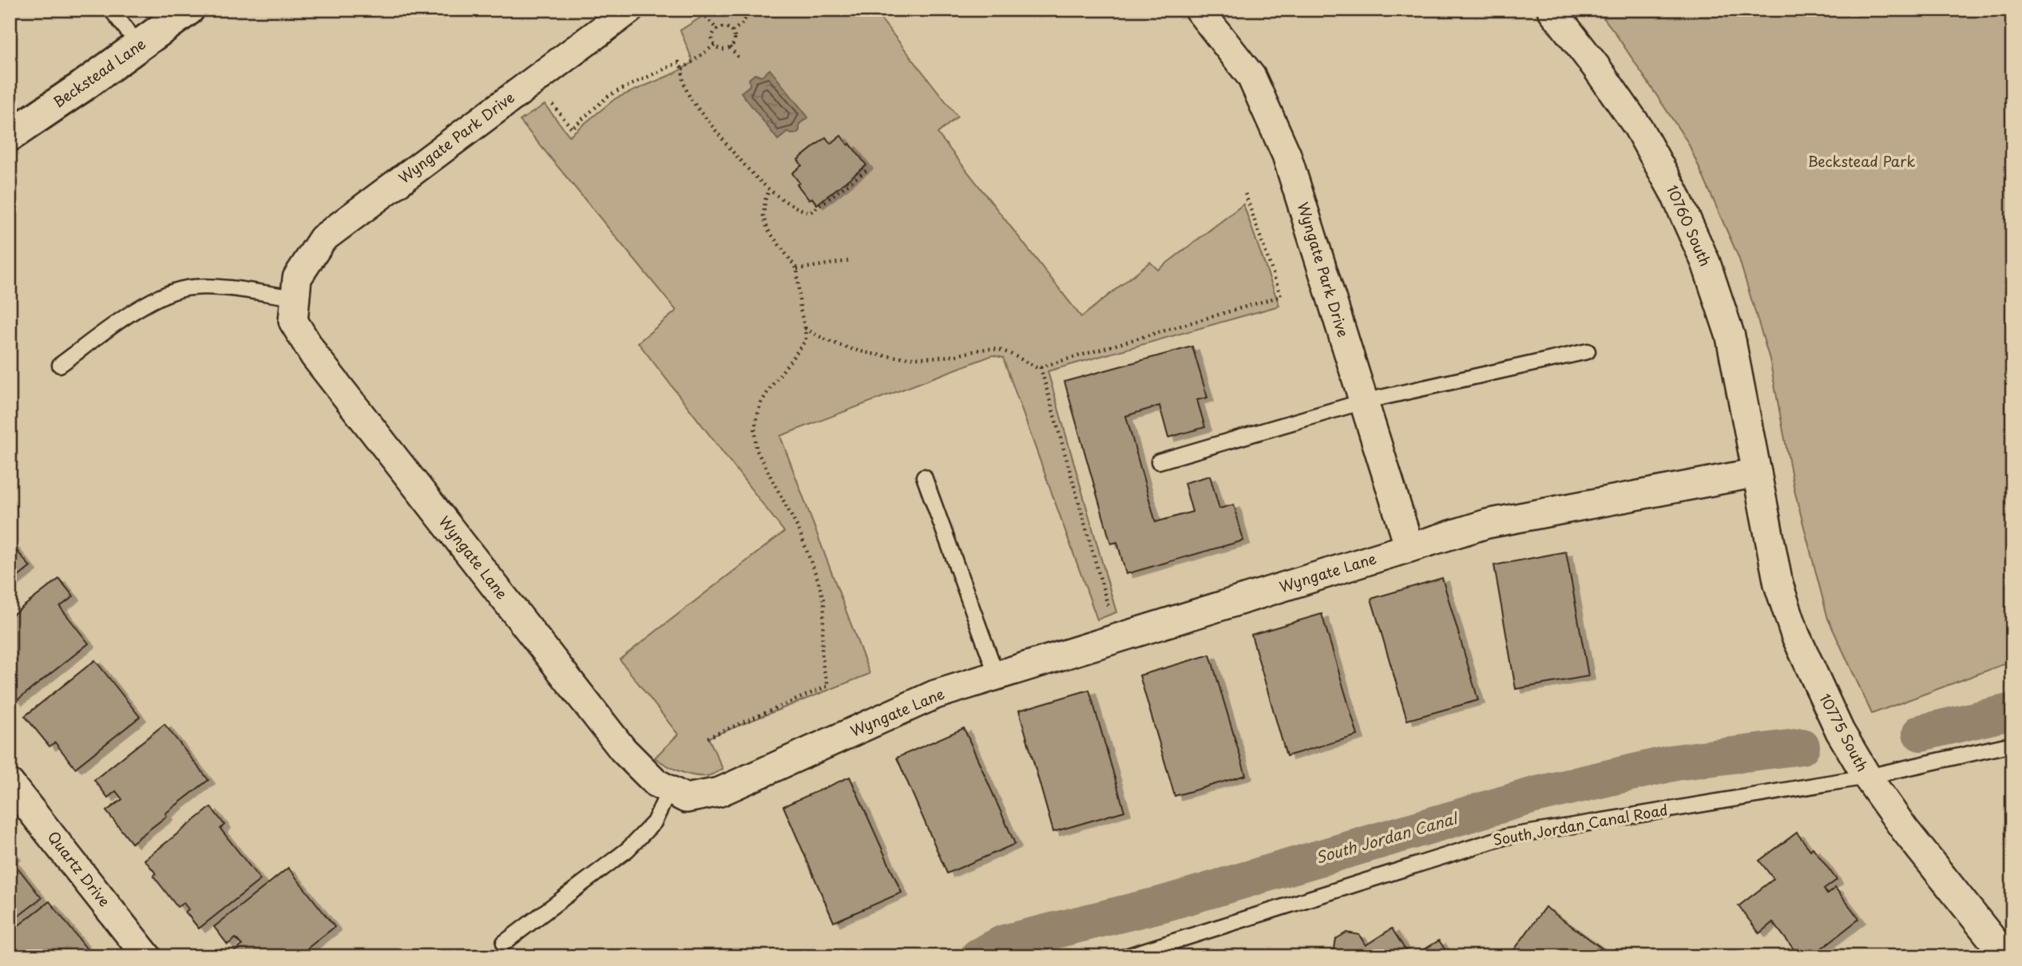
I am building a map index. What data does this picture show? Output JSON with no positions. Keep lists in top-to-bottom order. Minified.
{"streets":{"street":["Beckstead Lane","Wyngate Park Drive","10760 South","Wyngate Lane","10775 South","Quartz Drive"],"lane":["South Jordan Canal Road"]},"crossings":[["Wyngate Park Drive","Wyngate Lane"],["10760 South","Wyngate Lane"],["10760 South","10775 South"],["Wyngate Lane","10775 South"],["10775 South","South Jordan Canal Road"]],"water":["South Jordan Canal"],"parks":["Beckstead Park"]}
